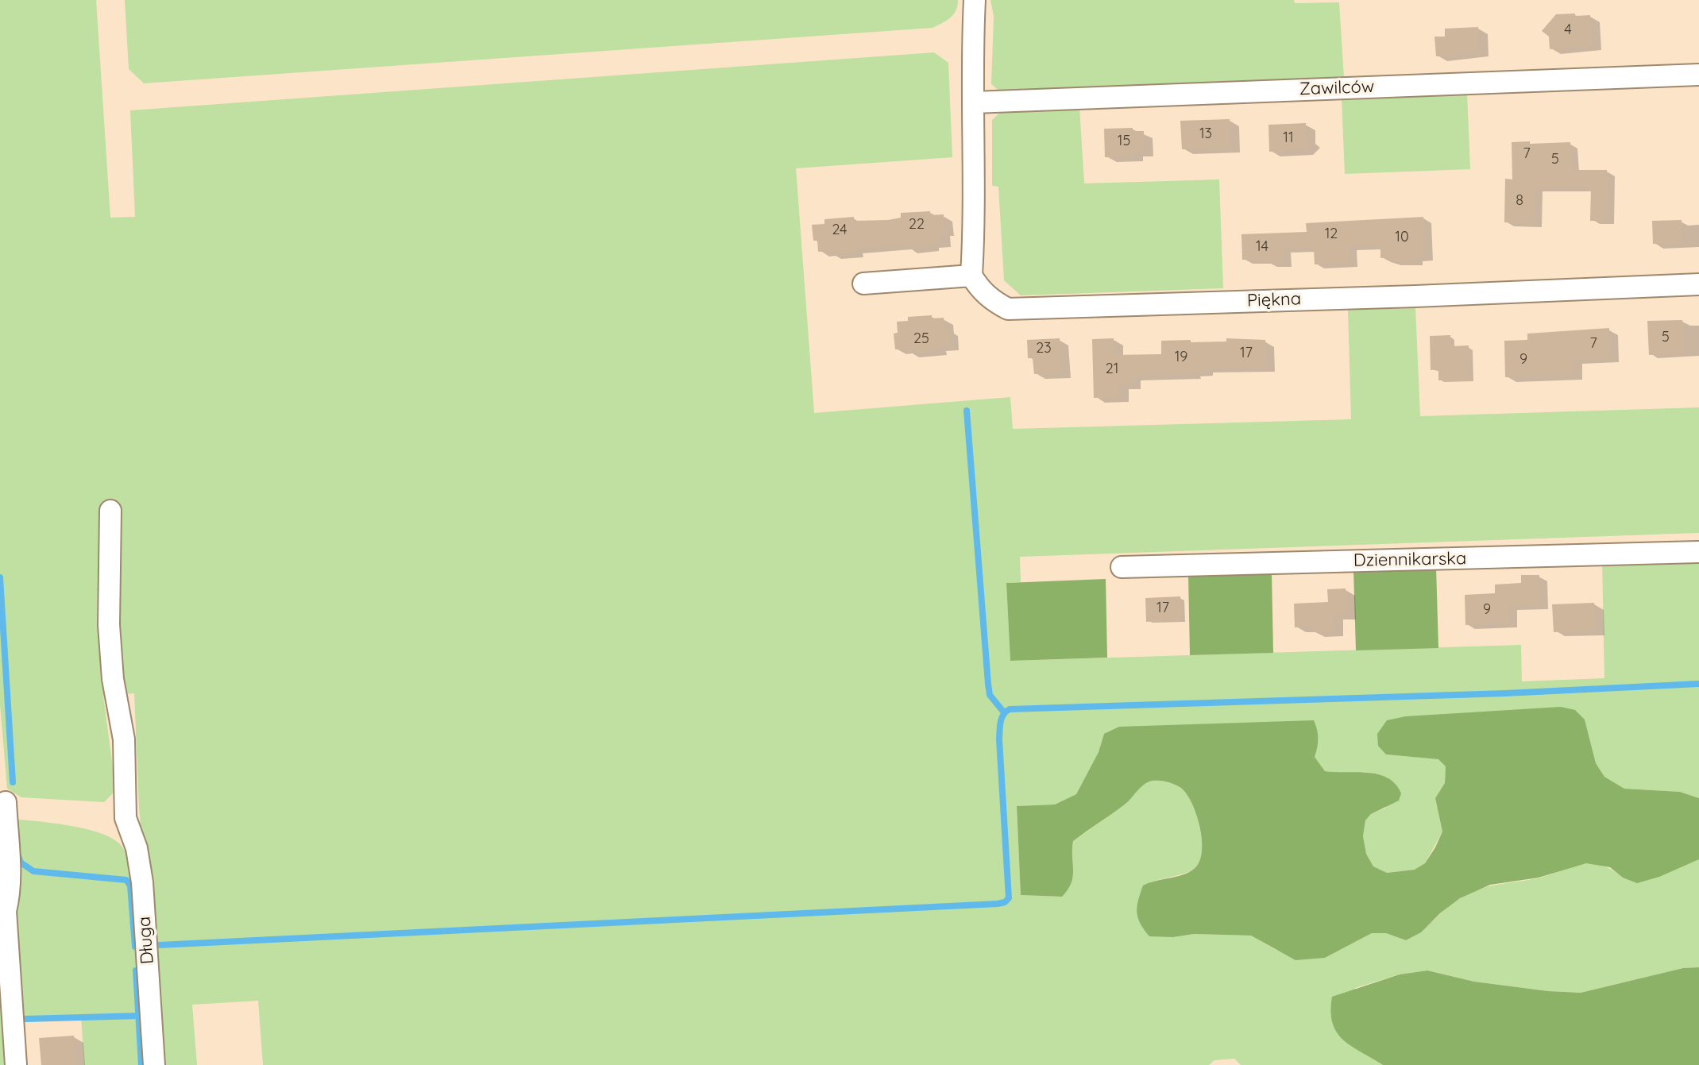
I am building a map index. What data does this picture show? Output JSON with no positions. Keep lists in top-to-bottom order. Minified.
{"streets":{"street":["Zawilców","Piękna","Dziennikarska","Długa"]},"house_numbers":["4","13","11","15","7","5","8","22","24","12","10","14","5","25","7","23","17","19","9","21","17","9"]}
